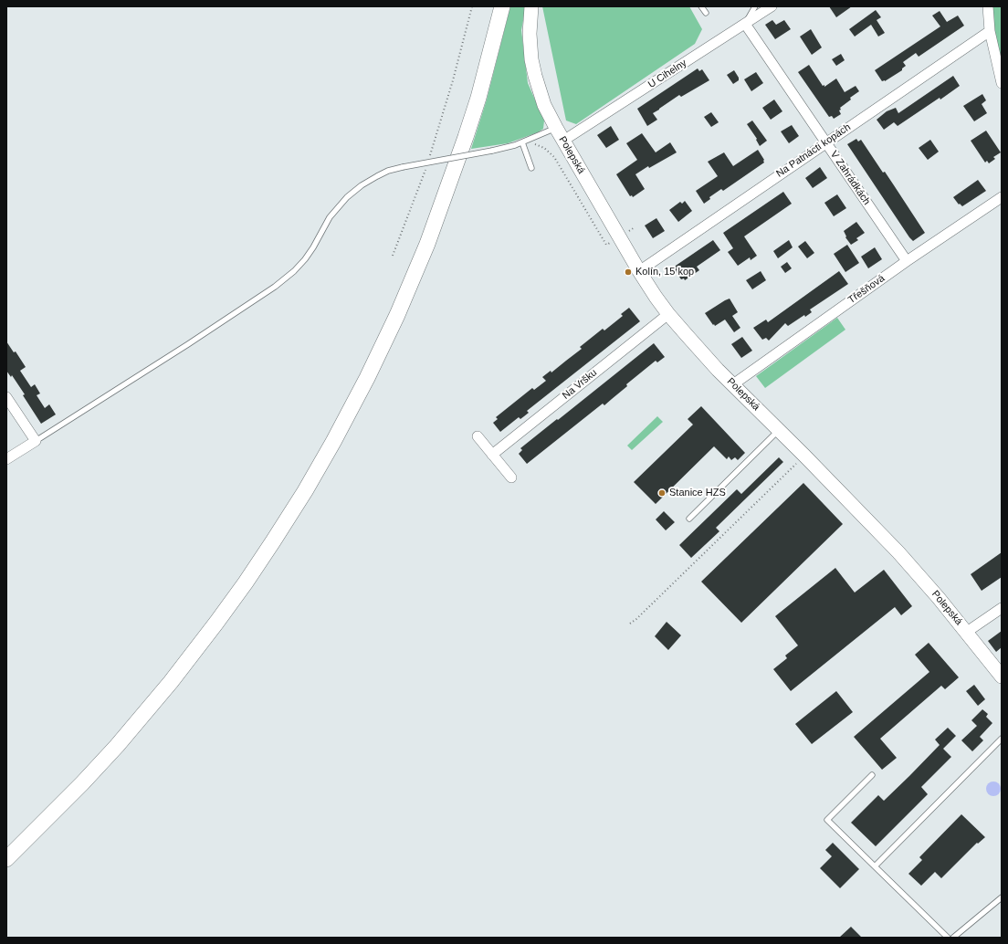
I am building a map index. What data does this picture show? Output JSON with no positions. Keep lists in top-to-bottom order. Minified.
{"streets":{"main road":["Polepská"],"street":["U Cihelny","Na Patnácti kopách","V Zahrádkách","Třešňová","Na Vršku"]},"crossings":[["U Cihelny","Polepská"],["U Cihelny","V Zahrádkách"],["Na Patnácti kopách","Polepská"],["Na Patnácti kopách","V Zahrádkách"],["Polepská","Třešňová"],["Polepská","Na Vršku"],["V Zahrádkách","Třešňová"]],"places":["Kolín, 15 kop","Stanice HZS"]}
